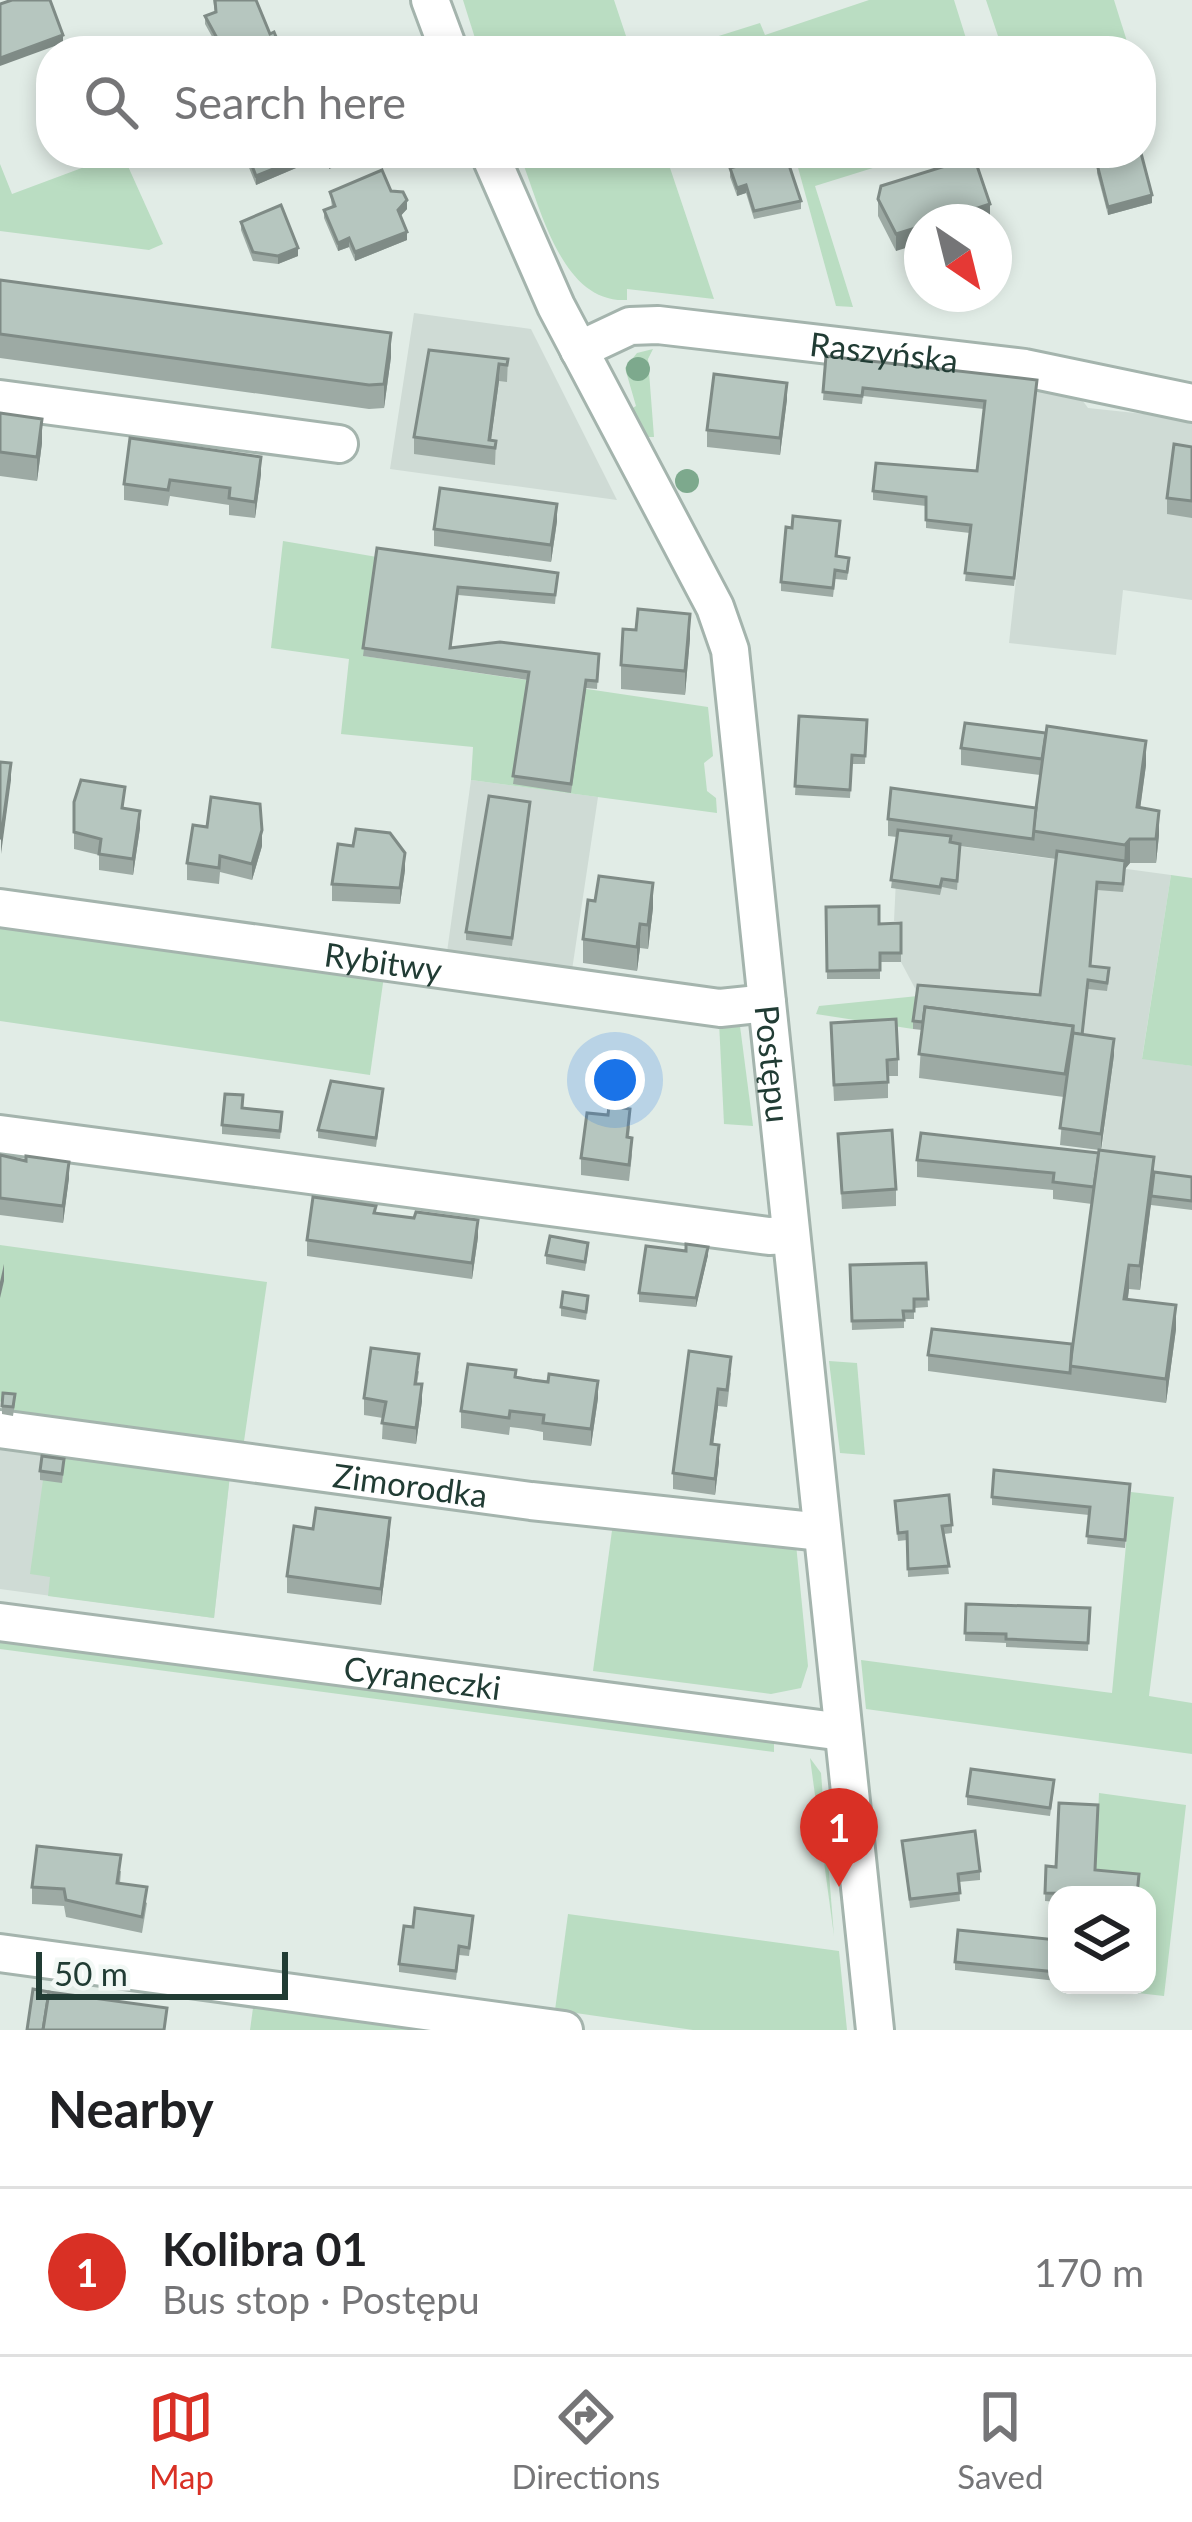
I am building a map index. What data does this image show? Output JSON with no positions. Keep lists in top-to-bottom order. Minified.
{"streets":{"street":["Raszyńska","Rybitwy","Postępu","Zimorodka","Cyraneczki"]},"crossings":[["Raszyńska","Postępu"],["Rybitwy","Postępu"],["Postępu","Zimorodka"],["Postępu","Cyraneczki"]],"scale_bar":"50 m","north":"bottom right","page":{"search":"Search here","pins":"1","scale":"50 m","heading":"Nearby","list":[{"mark":"1","name":"Kolibra 01","note":"Bus stop · Postępu","value":"170 m"}],"nav":["Map","Directions","Saved"]}}
